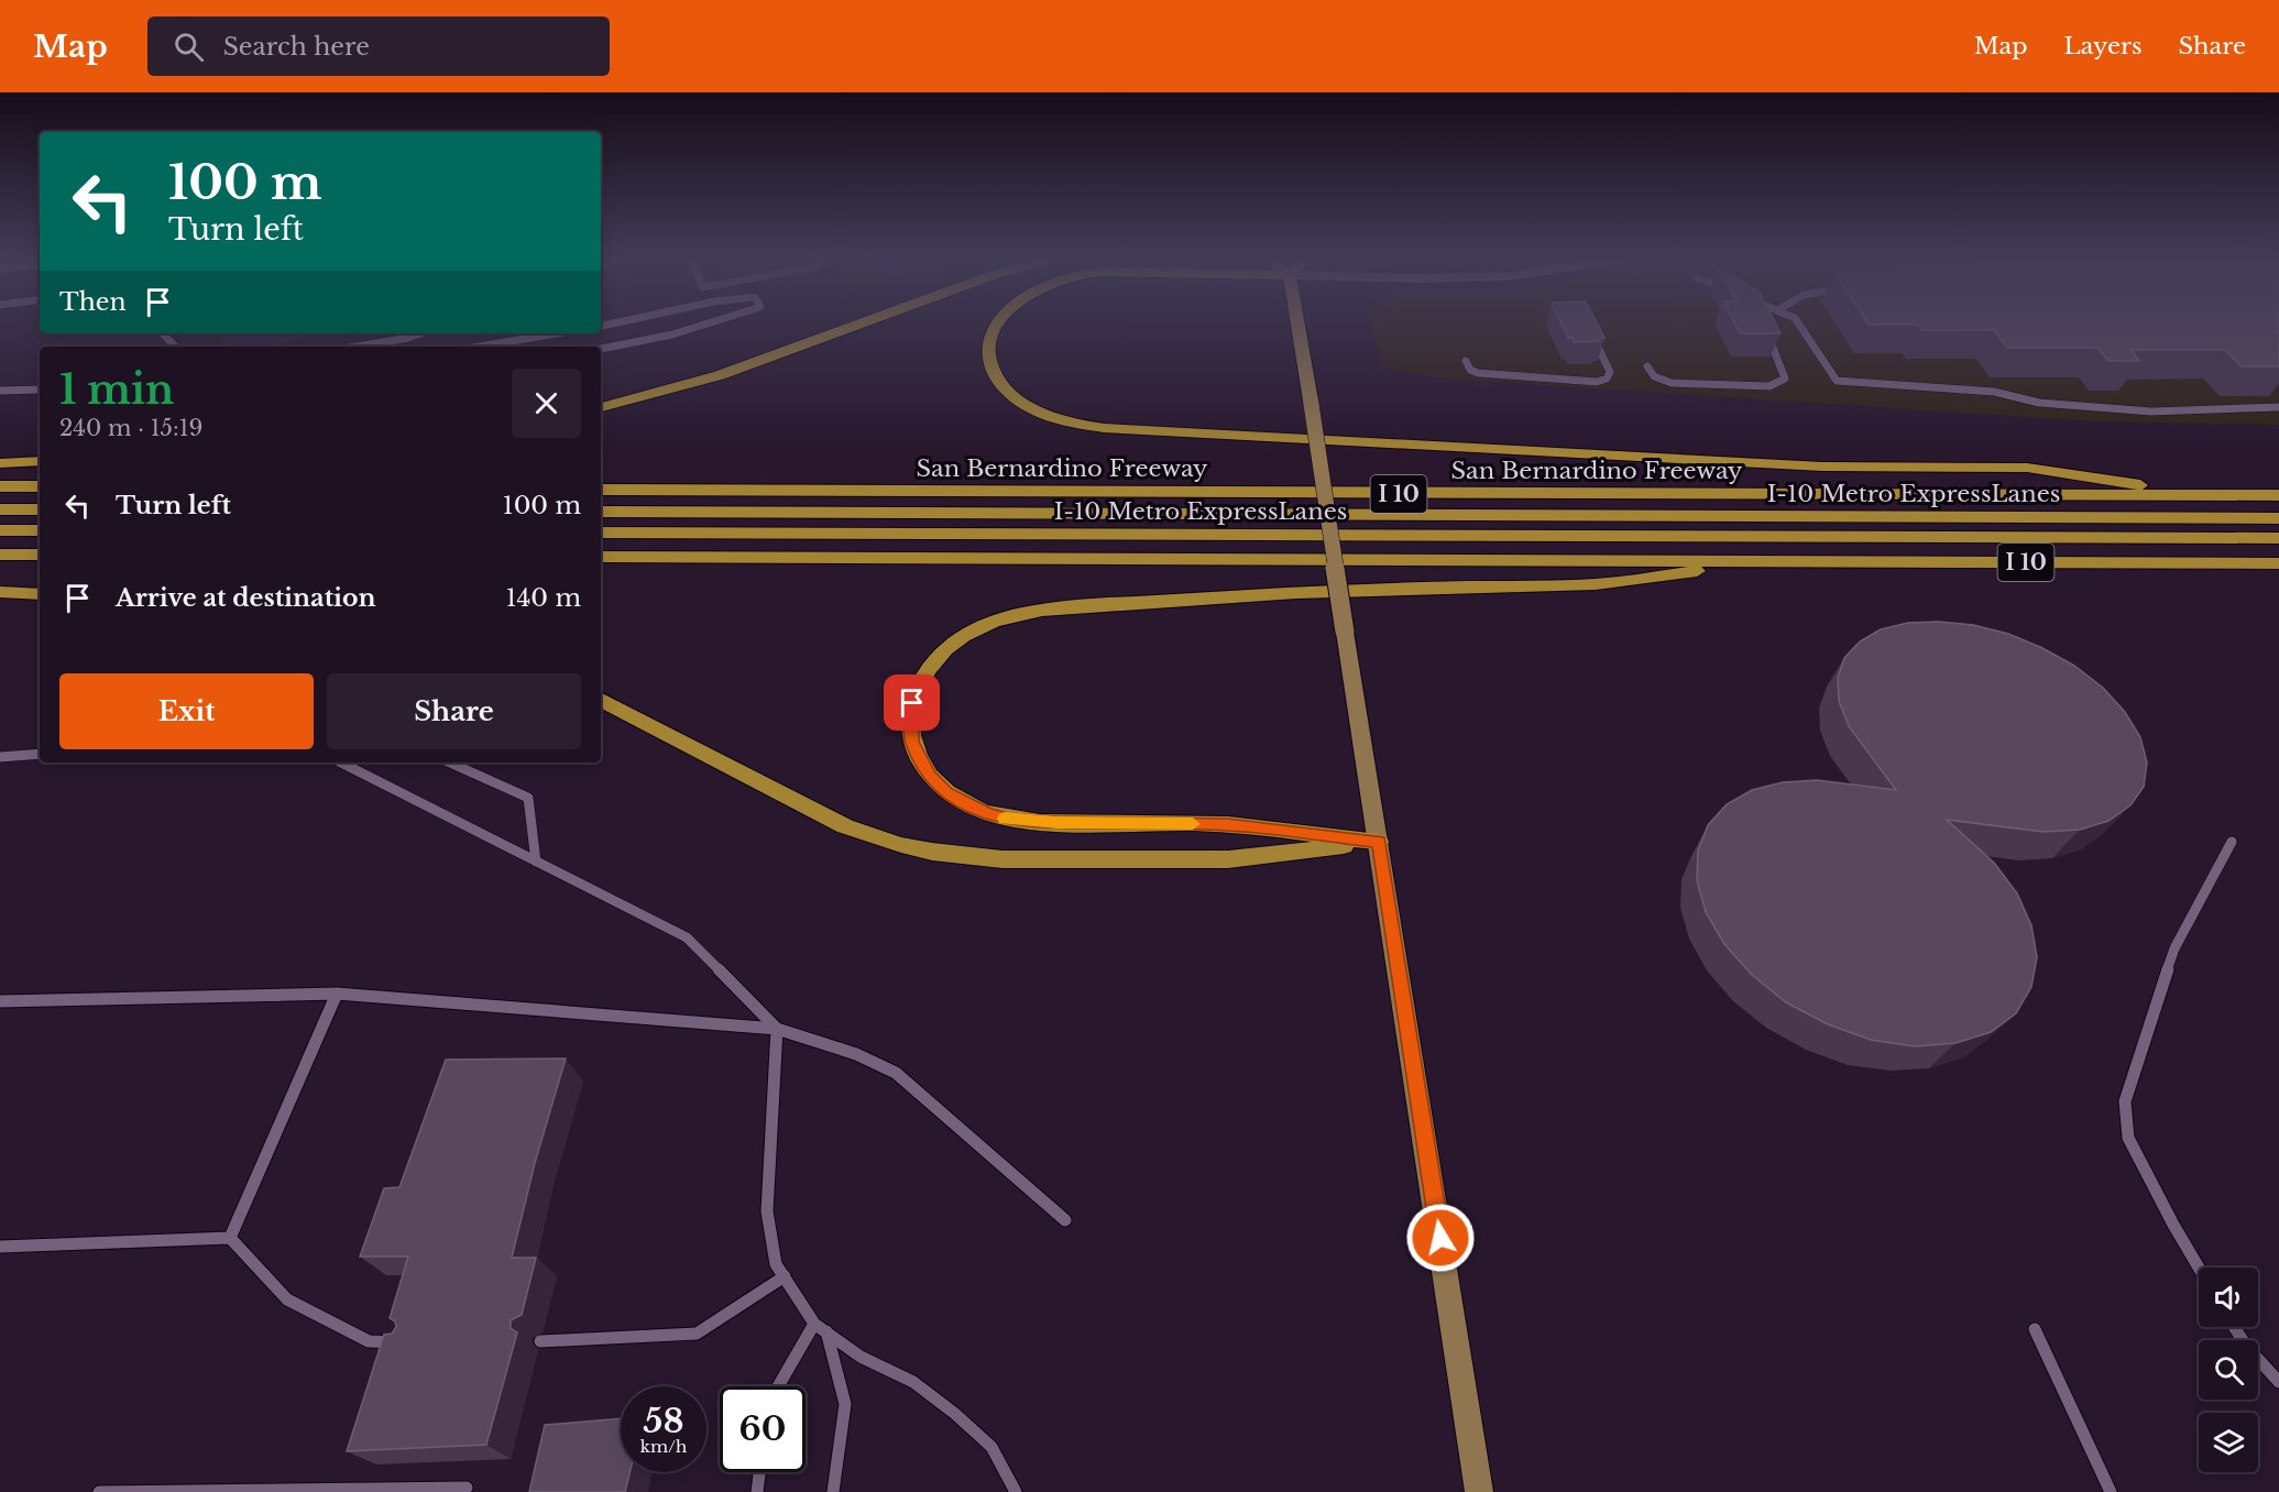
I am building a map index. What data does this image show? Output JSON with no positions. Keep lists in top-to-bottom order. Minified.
{"streets":{"highway":["San Bernardino Freeway","I 10","I-10 Metro ExpressLanes"]},"page":{"header":"Map","search":"Search here","nav":["Map","Layers","Share"],"turn":["100 m","Turn left"],"then":"Then","heading":["1 min","240 m · 15:19"],"list":[{"name":"Turn left","value":"100 m"},{"name":"Arrive at destination","value":"140 m"}],"buttons":["Exit","Share"],"speed":"58 km/h","limit":"60"}}
